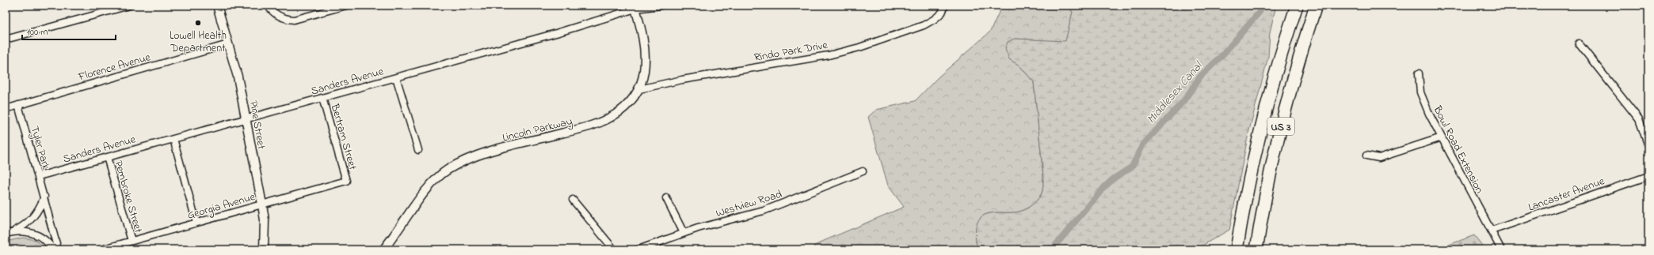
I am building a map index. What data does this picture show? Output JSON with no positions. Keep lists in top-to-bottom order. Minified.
{"streets":{"highway":["US 3"],"street":["Rindo Park Drive","Florence Avenue","Sanders Avenue","Pine Street","Lincoln Parkway","Bertram Street","Tyler Park","Bowl Road Extension","Lancaster Avenue","Pembroke Street","Westview Road","Georgia Avenue"]},"crossings":[["Rindo Park Drive","Lincoln Parkway"],["Florence Avenue","Pine Street"],["Florence Avenue","Tyler Park"],["Sanders Avenue","Pine Street"],["Sanders Avenue","Lincoln Parkway"],["Sanders Avenue","Bertram Street"],["Sanders Avenue","Tyler Park"],["Sanders Avenue","Pembroke Street"],["Pine Street","Georgia Avenue"],["Bertram Street","Georgia Avenue"],["Bowl Road Extension","Lancaster Avenue"],["Pembroke Street","Georgia Avenue"]],"water":["Middlesex Canal"],"places":["Lowell Health Department"],"scale_bar":"100 m"}
